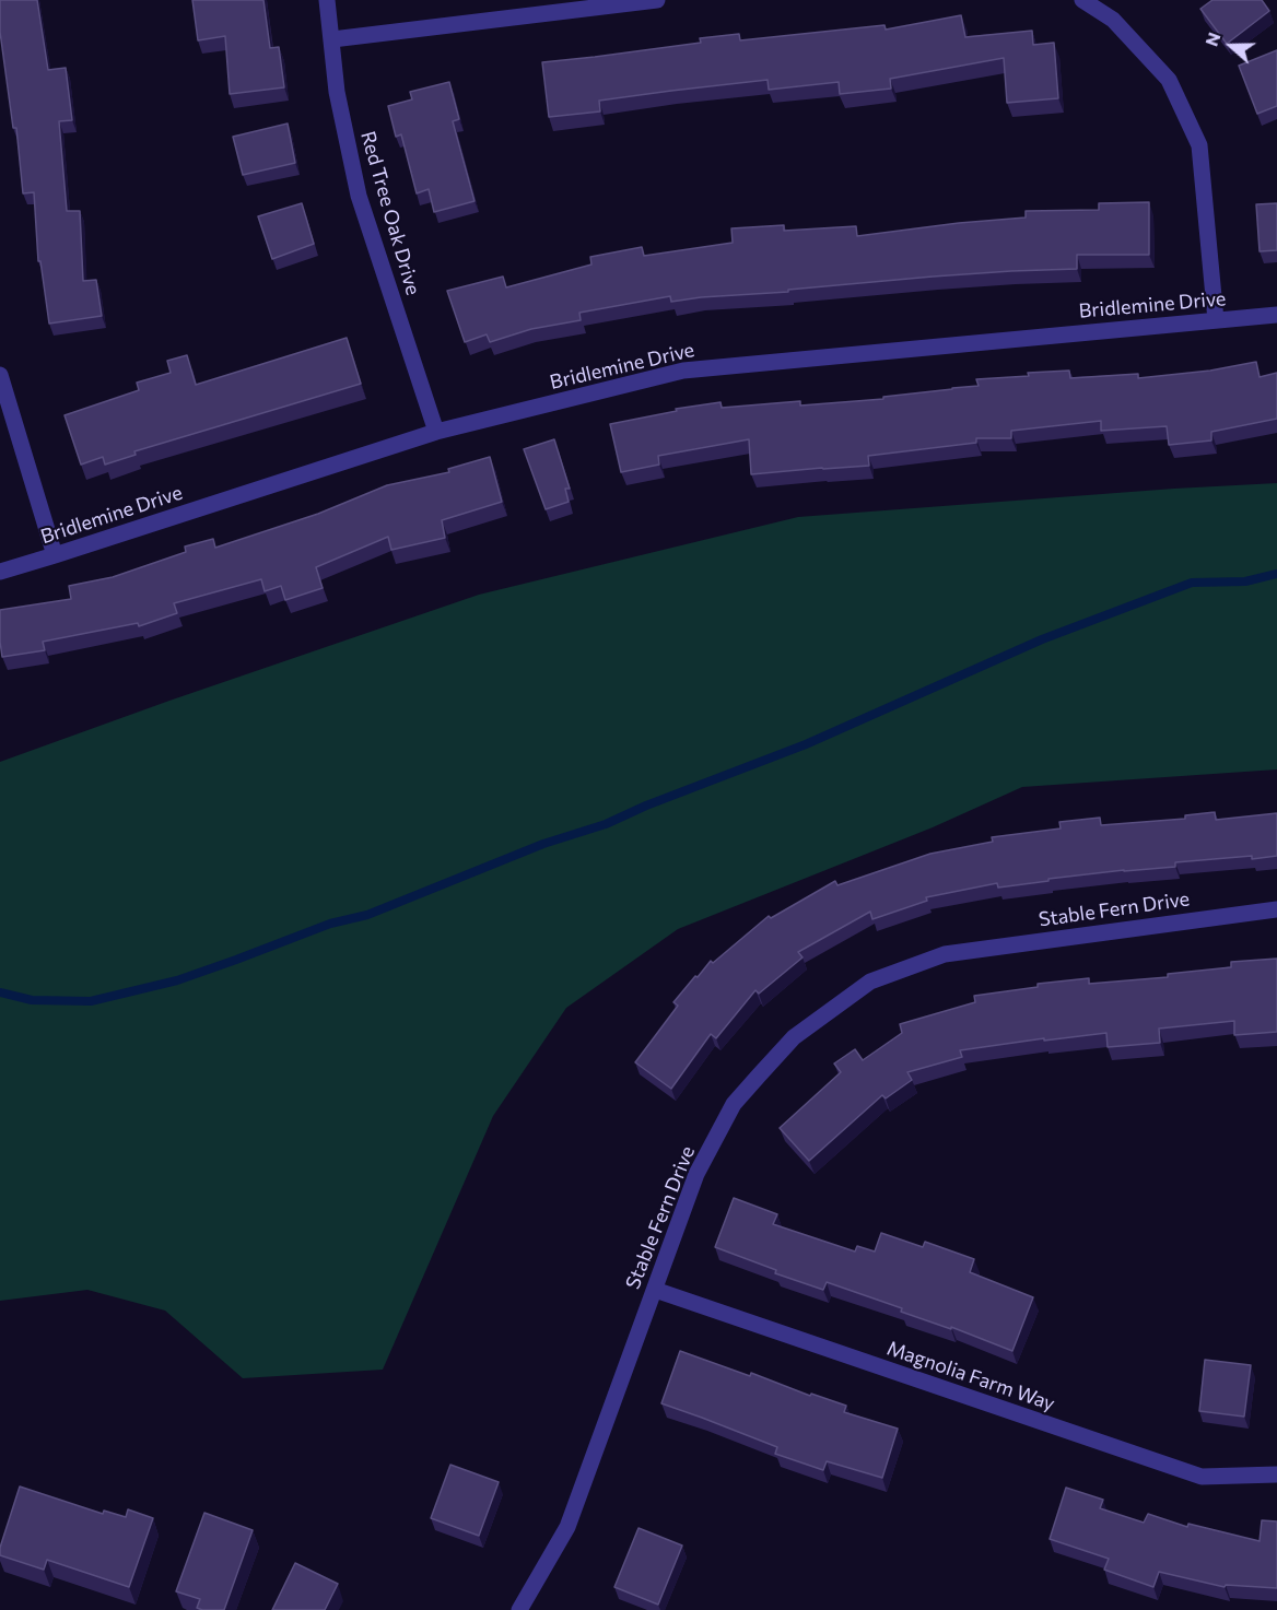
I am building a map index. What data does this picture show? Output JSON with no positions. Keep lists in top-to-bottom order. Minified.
{"streets":{"street":["Red Tree Oak Drive","Bridlemine Drive","Stable Fern Drive","Magnolia Farm Way"]},"crossings":[["Red Tree Oak Drive","Bridlemine Drive"],["Stable Fern Drive","Magnolia Farm Way"]],"north":"left"}
